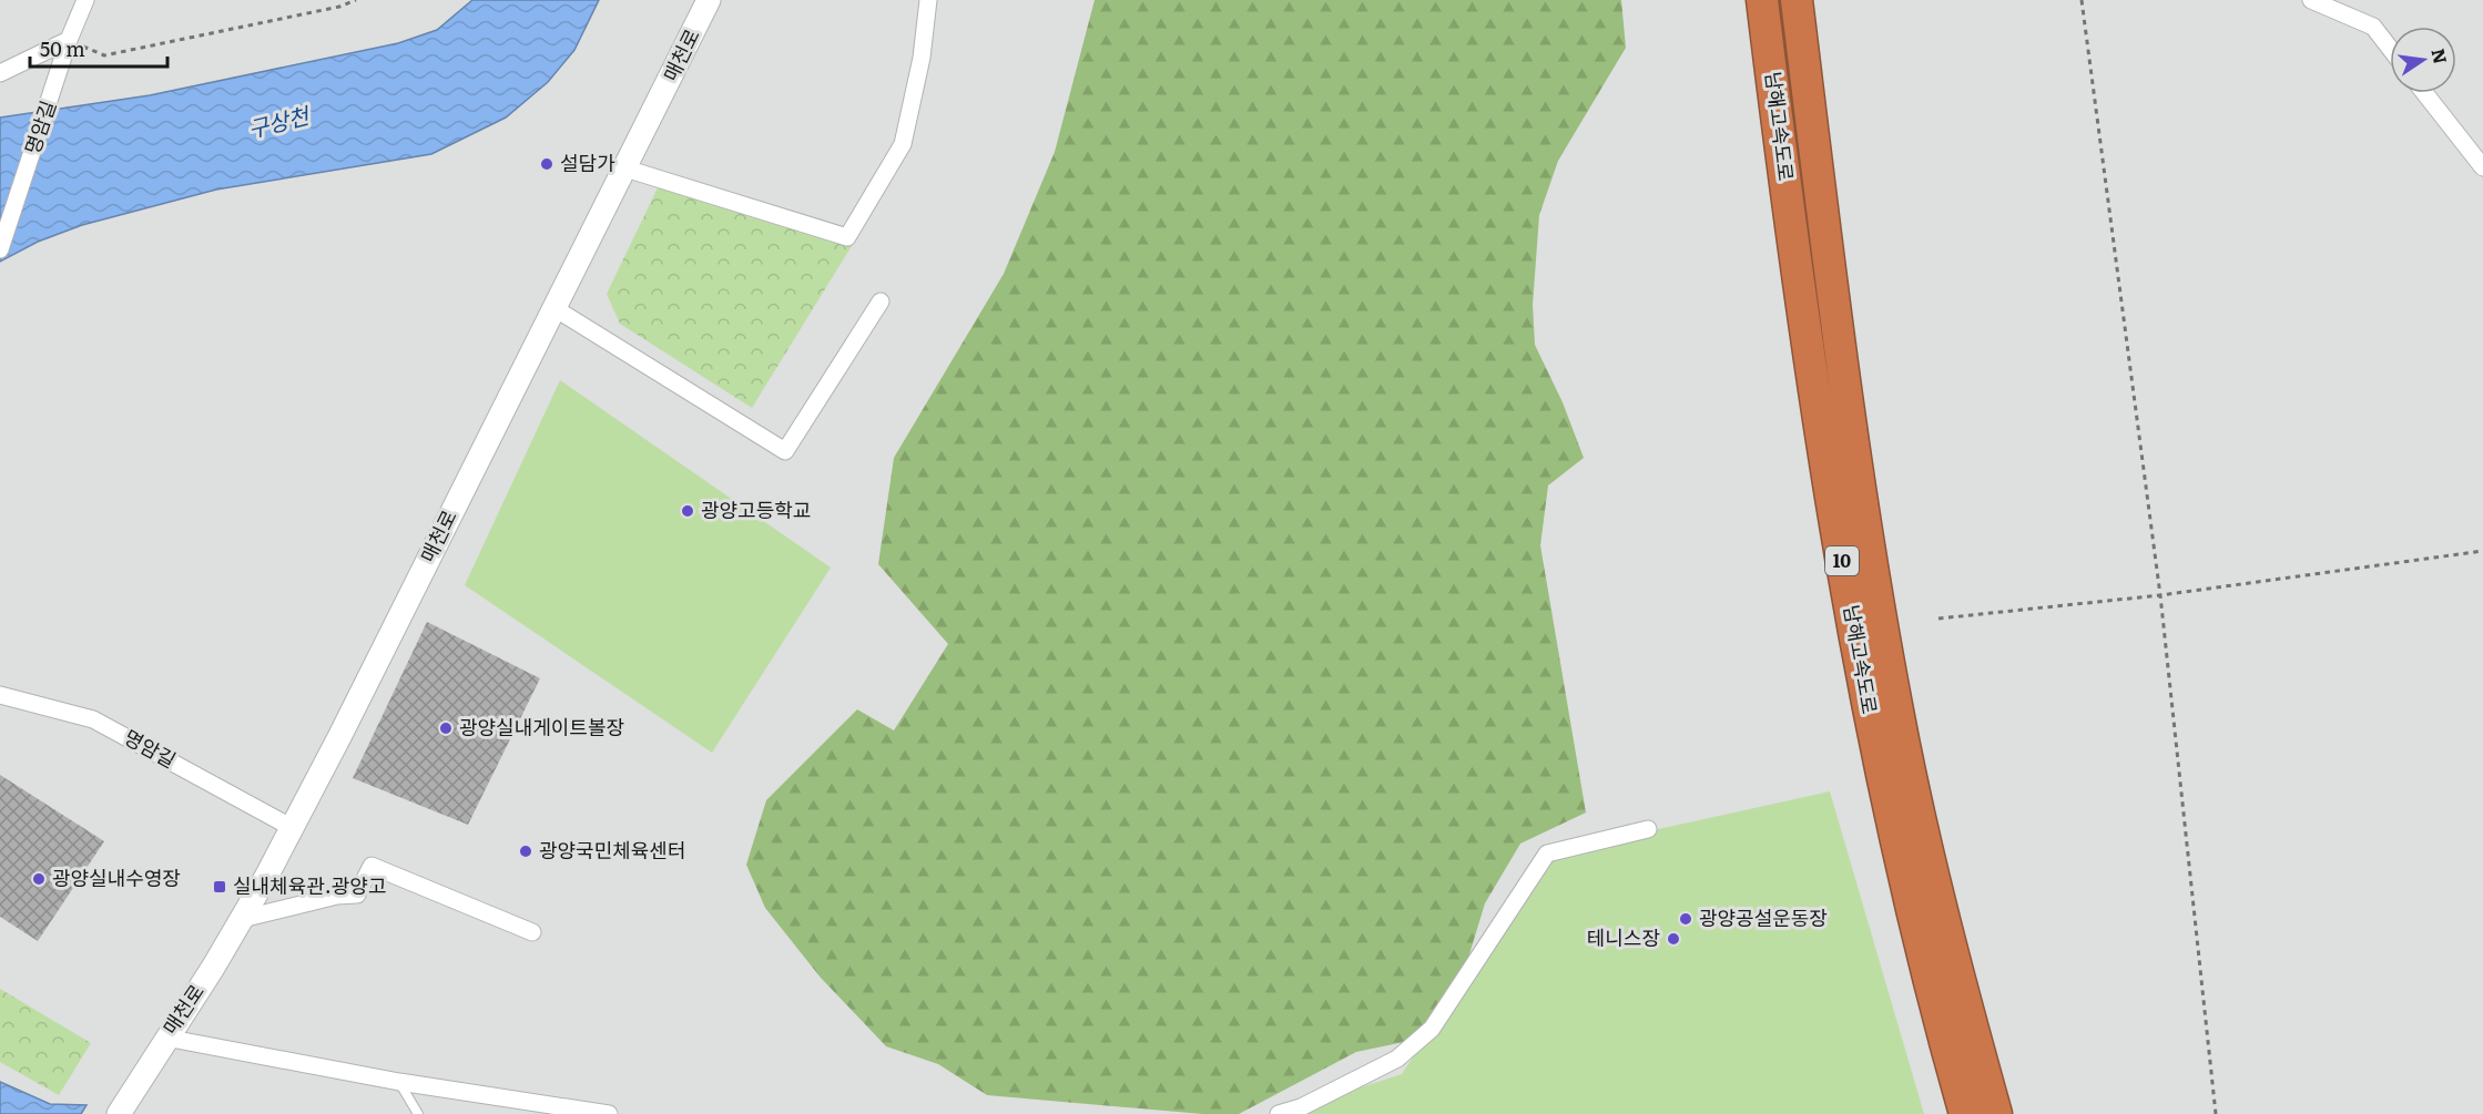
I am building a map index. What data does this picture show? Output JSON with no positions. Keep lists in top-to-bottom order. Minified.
{"streets":{"highway":["남해고속도로","10"],"main road":["매천로"],"street":["명암길"]},"crossings":[["매천로","명암길"]],"water":["구상천"],"places":{"other":["설담가","광양고등학교","광양실내게이트볼장","광양국민체육센터","광양실내수영장","광양공설운동장","테니스장"],"transit":["실내체육관.광양고"]},"scale_bar":"50 m","north":"right"}
